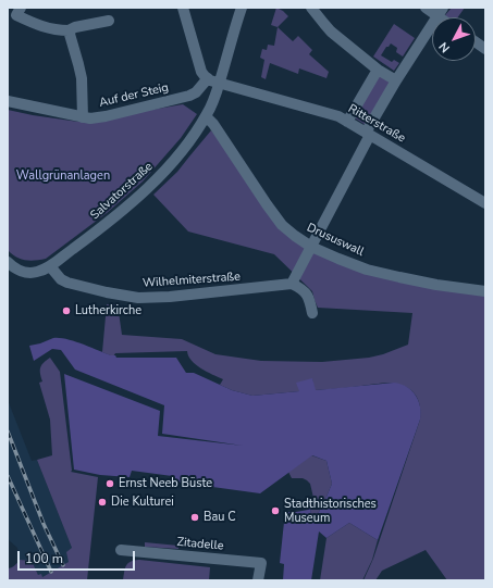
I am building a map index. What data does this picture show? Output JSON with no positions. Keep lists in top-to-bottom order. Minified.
{"streets":{"street":["Auf der Steig","Ritterstraße","Salvatorstraße","Drususwall","Wilhelmiterstraße","Zitadelle"]},"crossings":[["Auf der Steig","Ritterstraße"],["Ritterstraße","Salvatorstraße"],["Salvatorstraße","Drususwall"],["Salvatorstraße","Wilhelmiterstraße"]],"parks":["Wallgrünanlagen"],"places":["Lutherkirche","Ernst Neeb Büste","Die Kulturei","Stadthistorisches Museum","Bau C"],"scale_bar":"100 m","north":"bottom left"}
